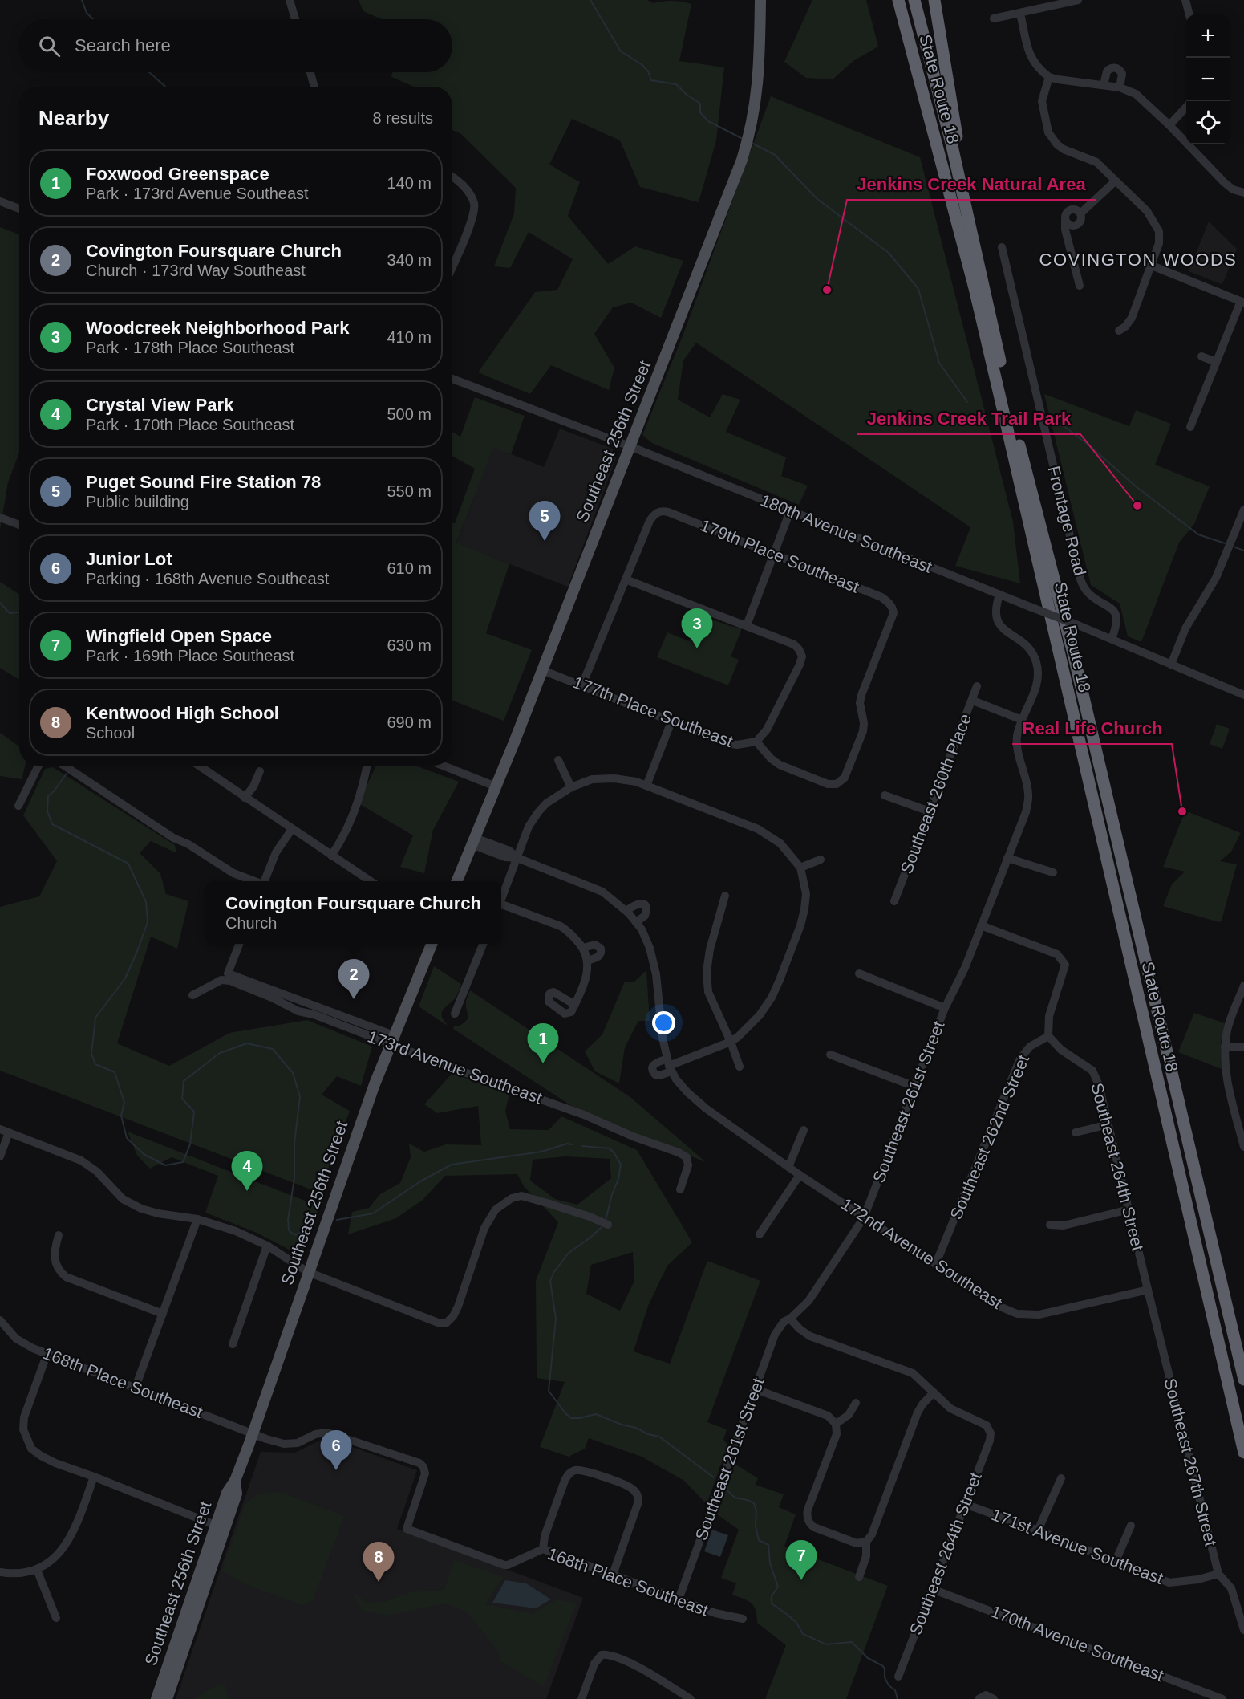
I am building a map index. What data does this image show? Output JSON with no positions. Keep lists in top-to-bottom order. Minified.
{"streets":{"highway":["State Route 18"],"main road":["Southeast 256th Street"],"street":["Frontage Road","180th Avenue Southeast","179th Place Southeast","177th Place Southeast","Southeast 260th Place","173rd Avenue Southeast","Southeast 261st Street","Southeast 262nd Street","Southeast 264th Street","172nd Avenue Southeast","168th Place Southeast","Southeast 267th Street","171st Avenue Southeast","170th Avenue Southeast"]},"crossings":[["Southeast 256th Street","180th Avenue Southeast"],["Southeast 256th Street","177th Place Southeast"],["Southeast 256th Street","173rd Avenue Southeast"],["Southeast 256th Street","168th Place Southeast"],["Frontage Road","180th Avenue Southeast"],["180th Avenue Southeast","Southeast 261st Street"],["179th Place Southeast","177th Place Southeast"],["Southeast 261st Street","172nd Avenue Southeast"],["Southeast 261st Street","168th Place Southeast"],["Southeast 262nd Street","Southeast 264th Street"],["Southeast 262nd Street","172nd Avenue Southeast"],["Southeast 264th Street","172nd Avenue Southeast"],["Southeast 264th Street","Southeast 267th Street"],["Southeast 264th Street","171st Avenue Southeast"],["Southeast 264th Street","170th Avenue Southeast"],["172nd Avenue Southeast","Southeast 267th Street"],["Southeast 267th Street","171st Avenue Southeast"]],"districts":["COVINGTON WOODS"],"places":["Jenkins Creek Natural Area","Jenkins Creek Trail Park","Real Life Church"],"page":{"map_buttons":["+","−"],"search":"Search here","heading":["Nearby","8 results"],"list":[{"mark":"1","name":"Foxwood Greenspace","note":"Park · 173rd Avenue Southeast","value":"140 m"},{"mark":"2","name":"Covington Foursquare Church","note":"Church · 173rd Way Southeast","value":"340 m"},{"mark":"3","name":"Woodcreek Neighborhood Park","note":"Park · 178th Place Southeast","value":"410 m"},{"mark":"4","name":"Crystal View Park","note":"Park · 170th Place Southeast","value":"500 m"},{"mark":"5","name":"Puget Sound Fire Station 78","note":"Public building","value":"550 m"},{"mark":"6","name":"Junior Lot","note":"Parking · 168th Avenue Southeast","value":"610 m"},{"mark":"7","name":"Wingfield Open Space","note":"Park · 169th Place Southeast","value":"630 m"},{"mark":"8","name":"Kentwood High School","note":"School","value":"690 m"}],"pins":["5","3","2","1","4","6","7","8"],"popup":["Covington Foursquare Church","Church"]}}
